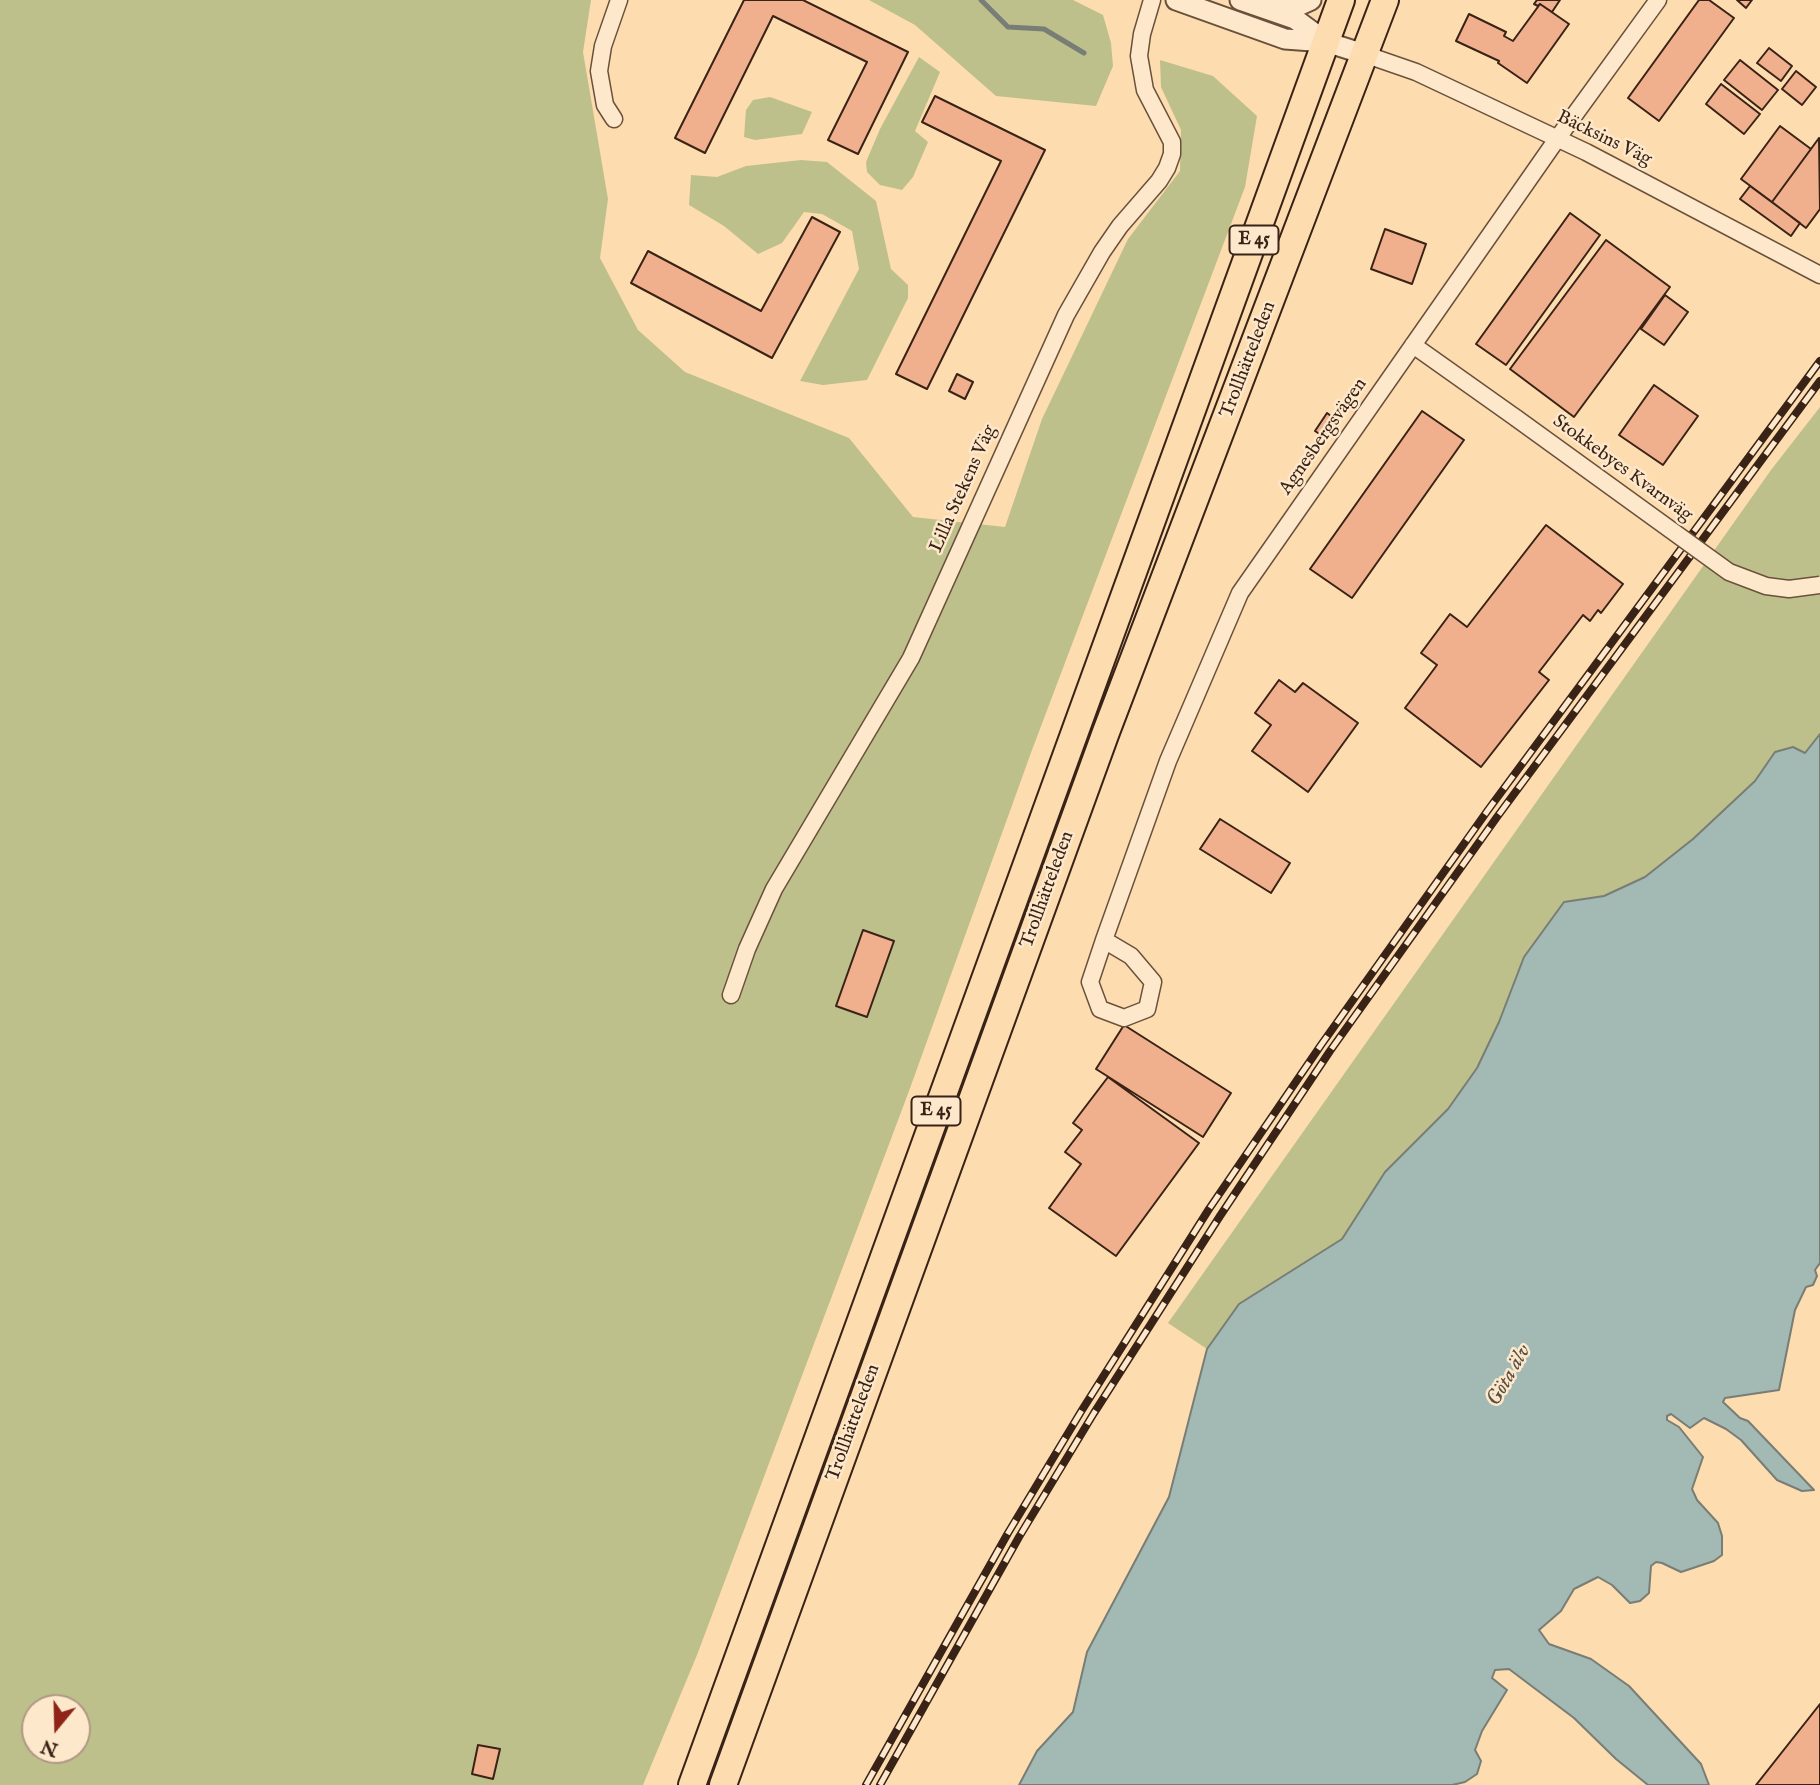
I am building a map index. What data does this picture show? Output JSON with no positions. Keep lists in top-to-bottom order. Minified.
{"streets":{"highway":["E 45","Trollhätteleden"],"street":["Bäcksins Väg","Agnesbergsvägen","Stokkebyes Kvarnväg","Lilla Stekens Väg"]},"crossings":[["Bäcksins Väg","Trollhätteleden"],["Bäcksins Väg","Agnesbergsvägen"],["Agnesbergsvägen","Stokkebyes Kvarnväg"]],"water":["Göta älv"],"north":"bottom"}
